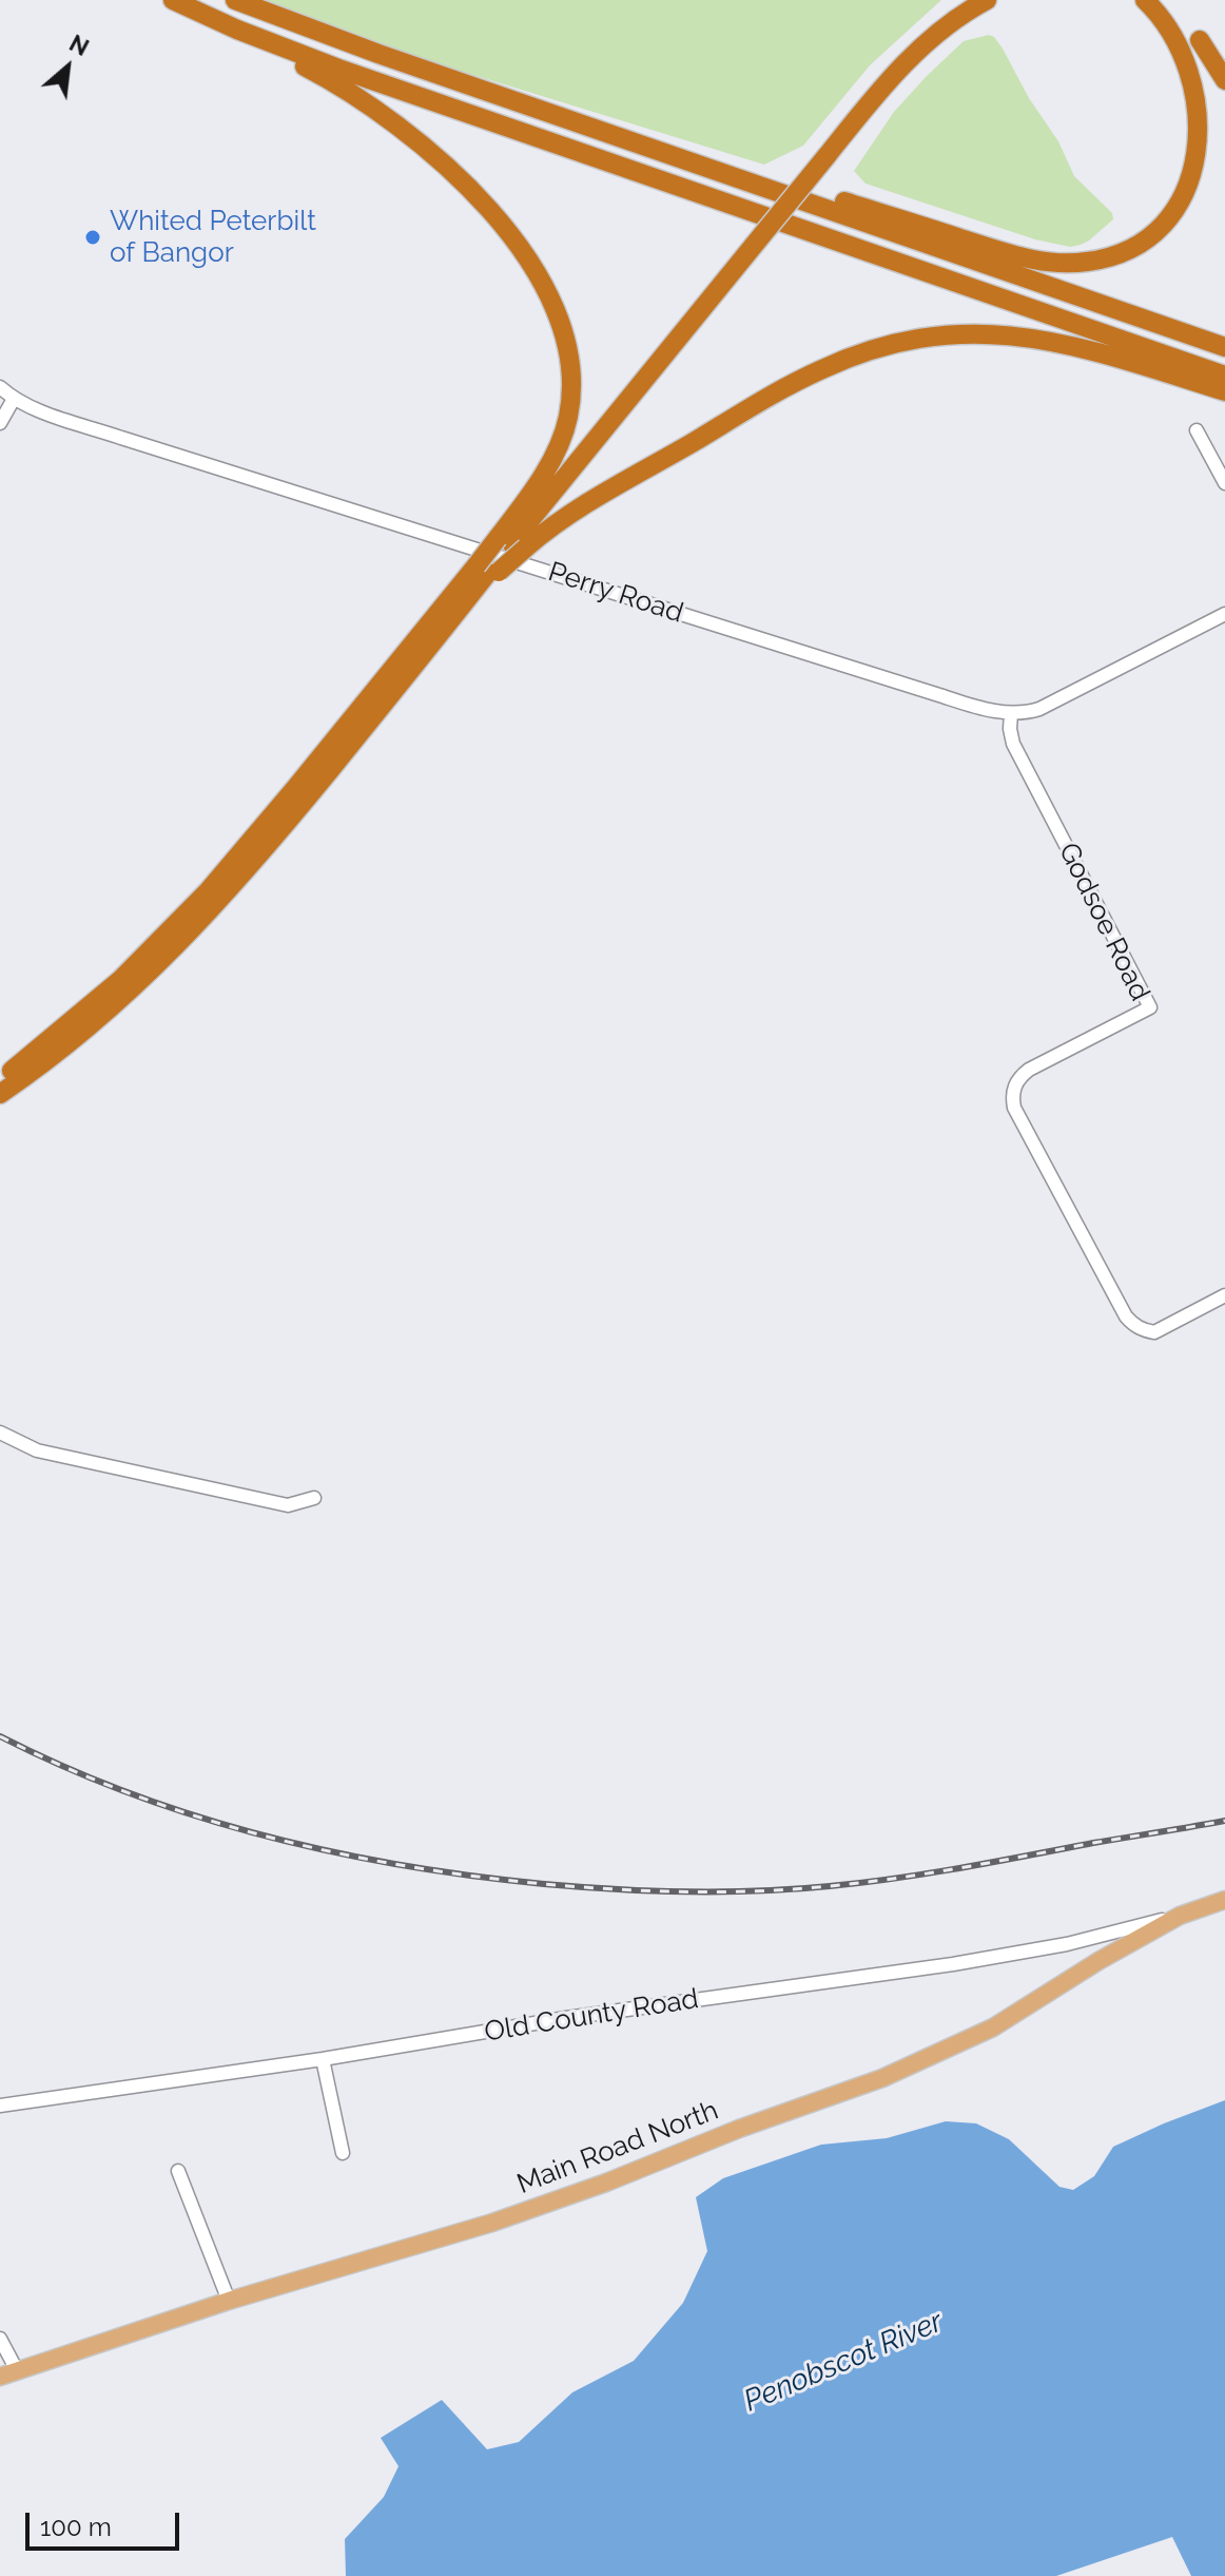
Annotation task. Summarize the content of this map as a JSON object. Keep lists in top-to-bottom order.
{
  "streets": {
    "main road": ["Main Road North"],
    "street": ["Perry Road", "Godsoe Road", "Old County Road"]
  },
  "crossings": [
    ["Perry Road", "Godsoe Road"],
    ["Old County Road", "Main Road North"]
  ],
  "water": ["Penobscot River"],
  "places": ["Whited Peterbilt of Bangor"],
  "scale_bar": "100 m",
  "north": "top right"
}
